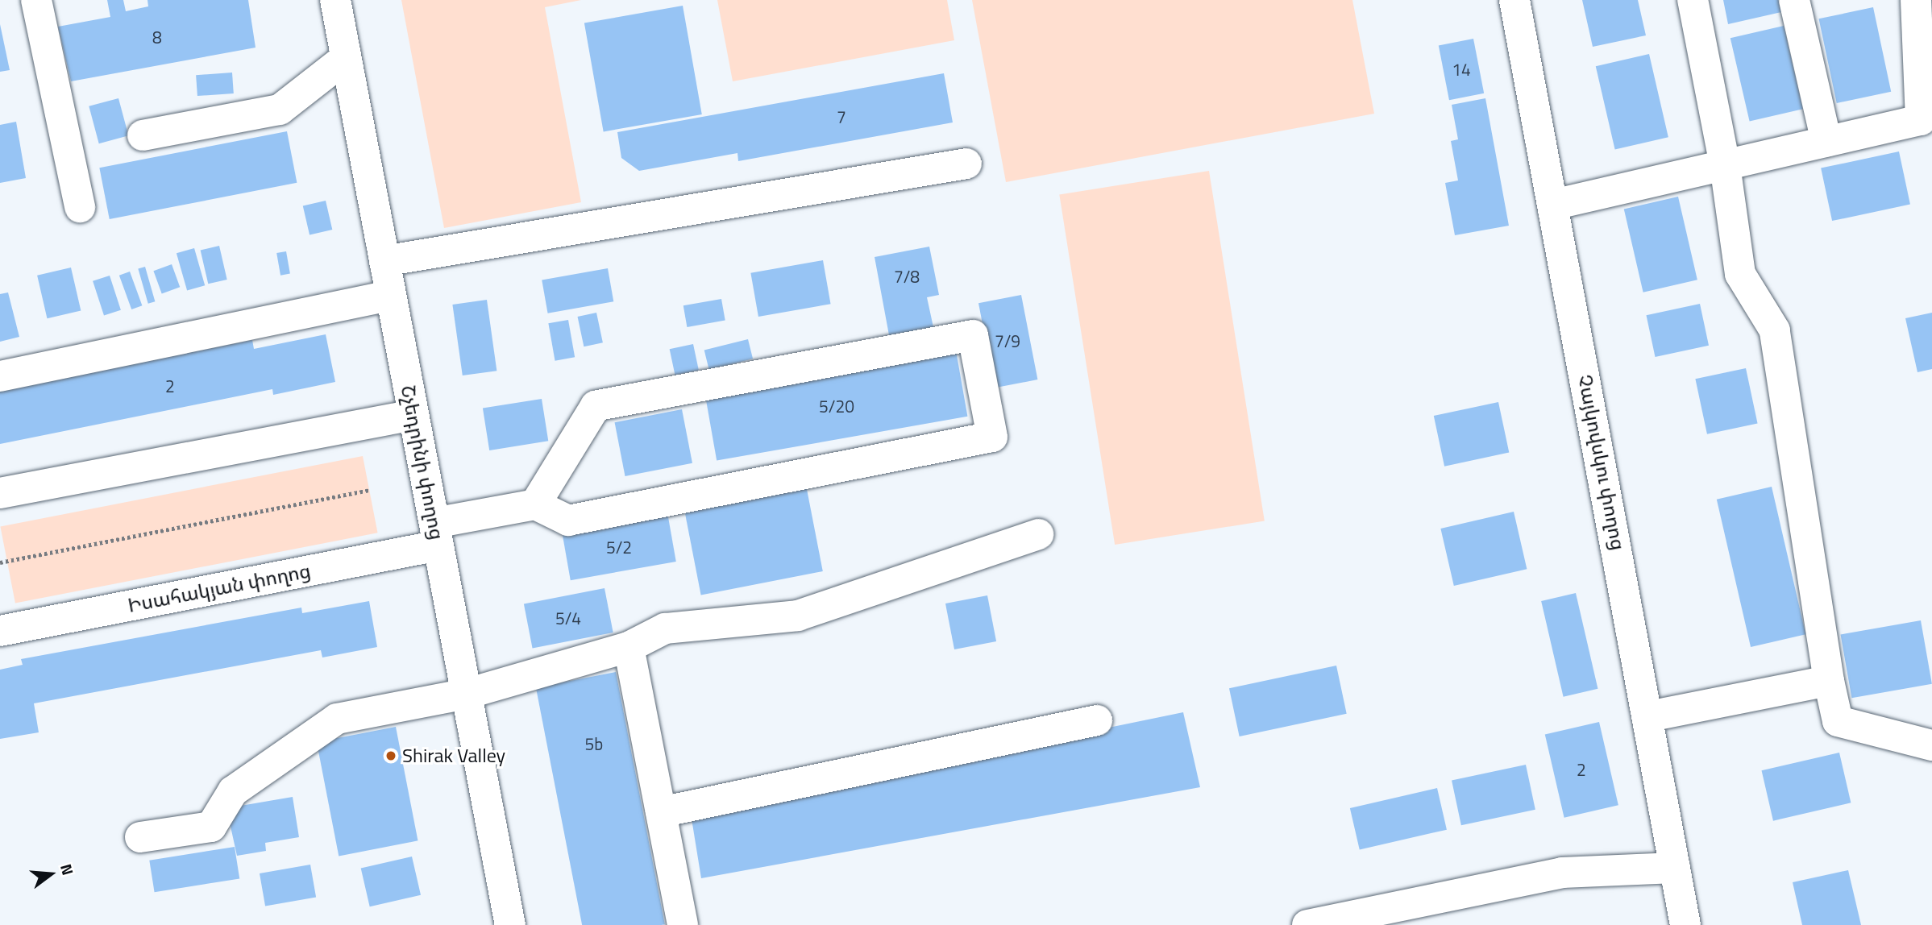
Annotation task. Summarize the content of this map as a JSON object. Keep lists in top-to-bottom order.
{
  "streets": {
    "street": ["Շչեդրինի փողոց", "Չայկովսկու փողոց", "Իսահակյան փողոց"]
  },
  "crossings": [
    ["Շչեդրինի փողոց", "Իսահակյան փողոց"]
  ],
  "places": ["Shirak Valley"],
  "house_numbers": [
    "8",
    "14",
    "7",
    "7/8",
    "7/9",
    "2",
    "5/20",
    "5/2",
    "5/4",
    "5b",
    "2"
  ],
  "north": "right"
}
